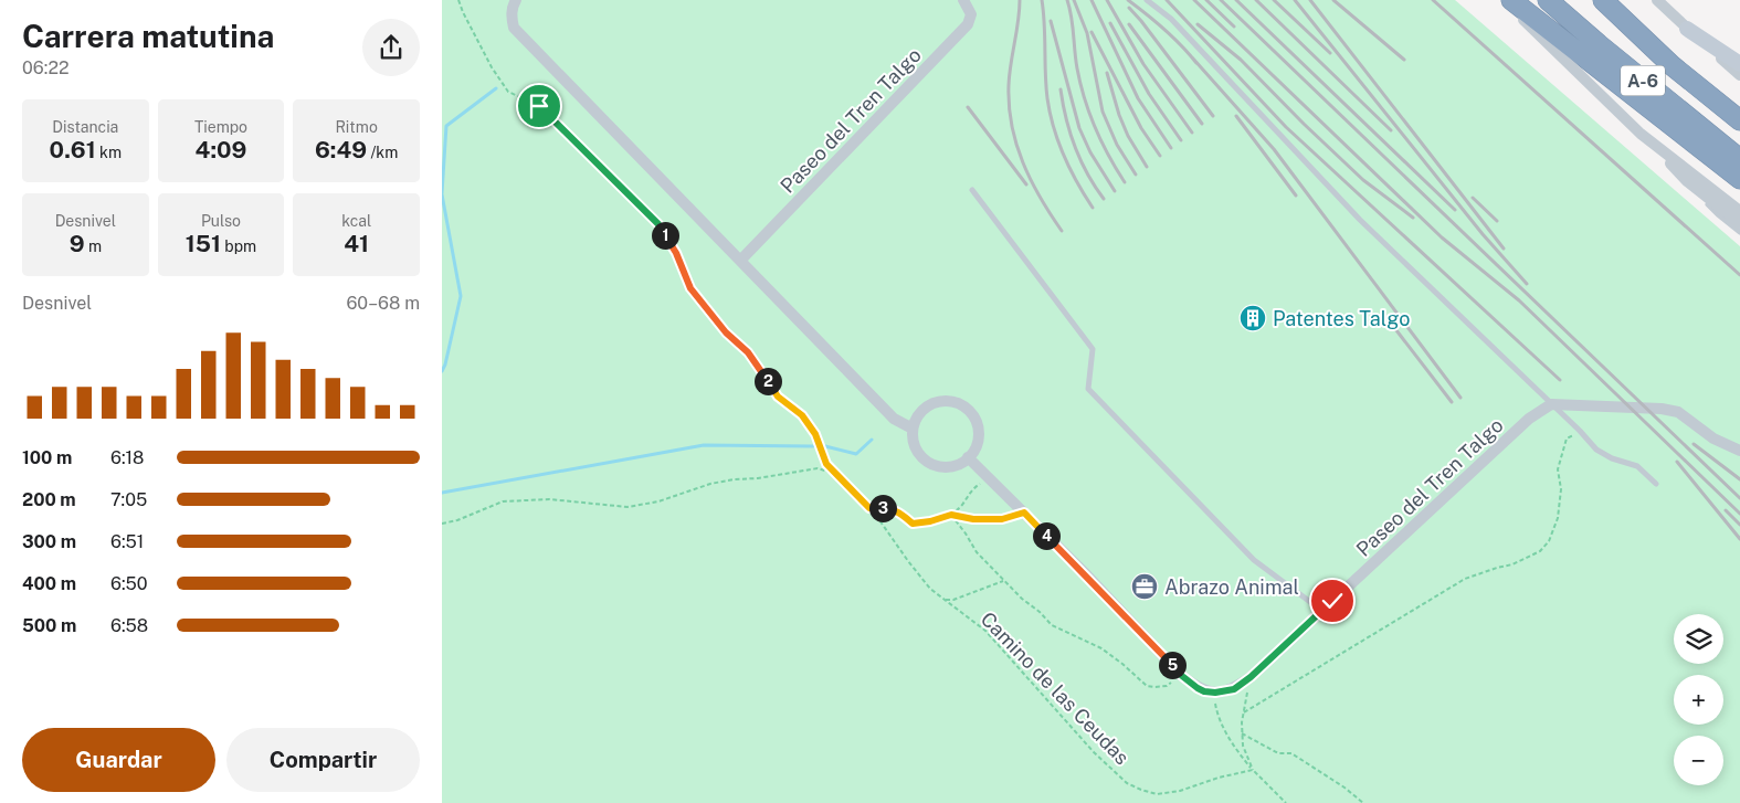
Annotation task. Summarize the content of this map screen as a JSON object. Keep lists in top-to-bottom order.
{
  "streets": {
    "highway": ["A-6"],
    "street": ["Paseo del Tren Talgo"],
    "path": ["Camino de las Ceudas"]
  },
  "places": {
    "building": ["Patentes Talgo"],
    "office": ["Abrazo Animal"]
  },
  "page": {
    "heading": ["Carrera matutina", "06:22"],
    "stats": [
      ["Distancia", "0.61 km"],
      ["Tiempo", "4:09"],
      ["Ritmo", "6:49 /km"],
      ["Desnivel", "9 m"],
      ["Pulso", "151 bpm"],
      ["kcal", "41"]
    ],
    "pins": [
      "1",
      "2",
      "3",
      "4",
      "5"
    ],
    "chart": ["Desnivel", "60–68 m"],
    "list": [
      {
        "name": "100 m",
        "note": "6:18"
      },
      {
        "name": "200 m",
        "note": "7:05"
      },
      {
        "name": "300 m",
        "note": "6:51"
      },
      {
        "name": "400 m",
        "note": "6:50"
      },
      {
        "name": "500 m",
        "note": "6:58"
      }
    ],
    "map_buttons": ["+", "−"],
    "buttons": ["Guardar", "Compartir"]
  }
}
